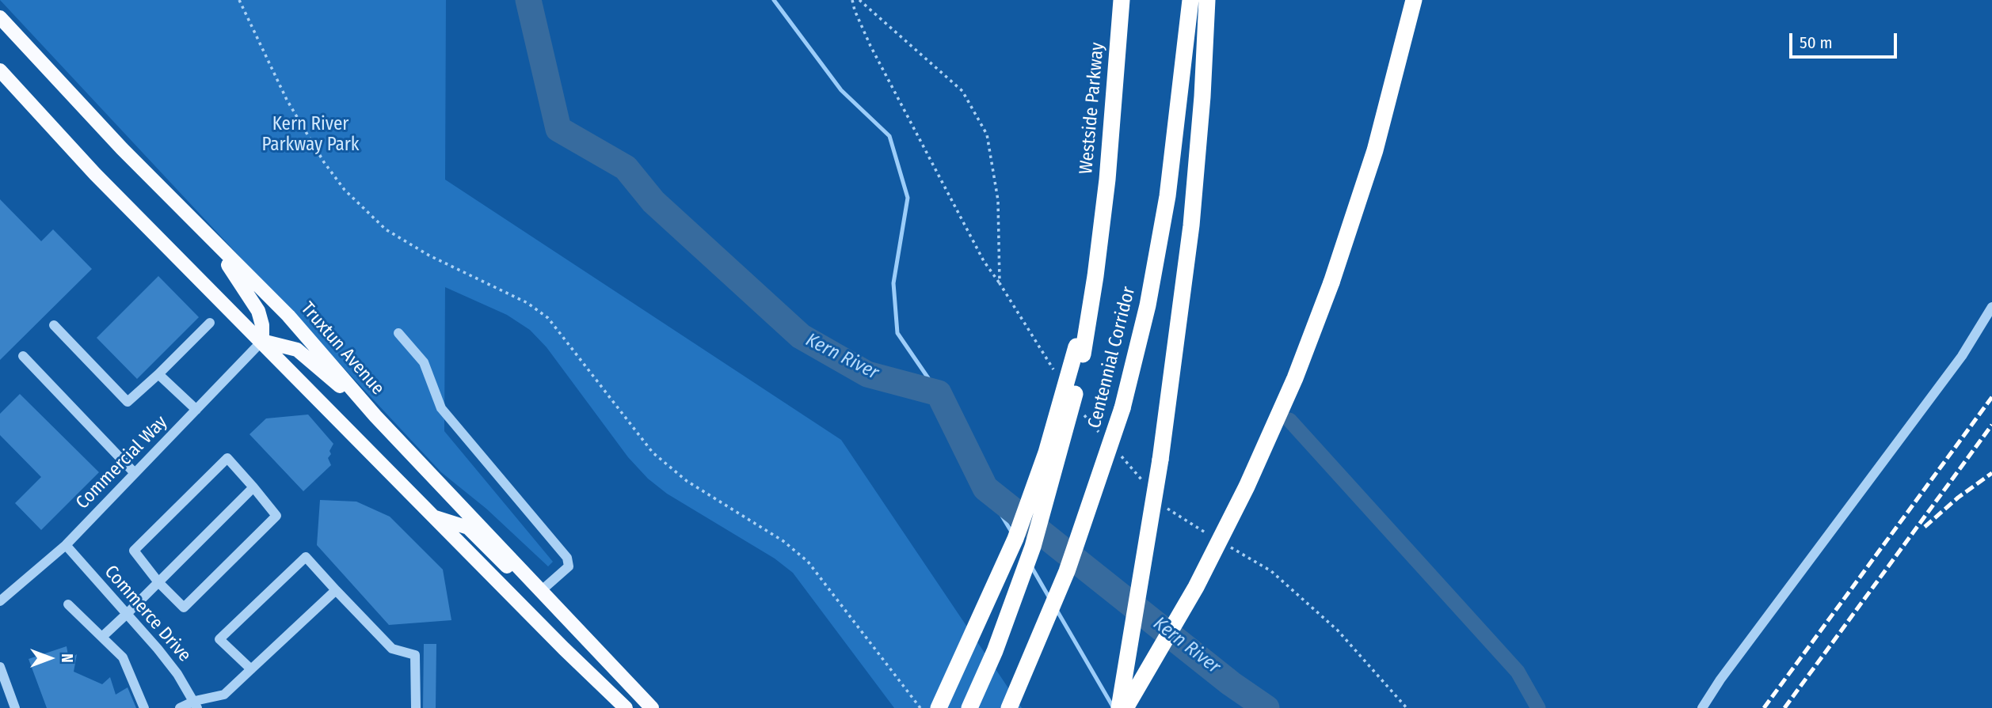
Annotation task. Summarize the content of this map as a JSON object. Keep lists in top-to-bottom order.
{
  "streets": {
    "highway": ["Westside Parkway", "Centennial Corridor"],
    "main road": ["Truxtun Avenue"],
    "street": ["Commercial Way", "Commerce Drive"]
  },
  "crossings": [
    ["Westside Parkway", "Centennial Corridor"],
    ["Commercial Way", "Commerce Drive"]
  ],
  "water": ["Kern River"],
  "parks": ["Kern River Parkway Park"],
  "scale_bar": "50 m",
  "north": "right"
}
